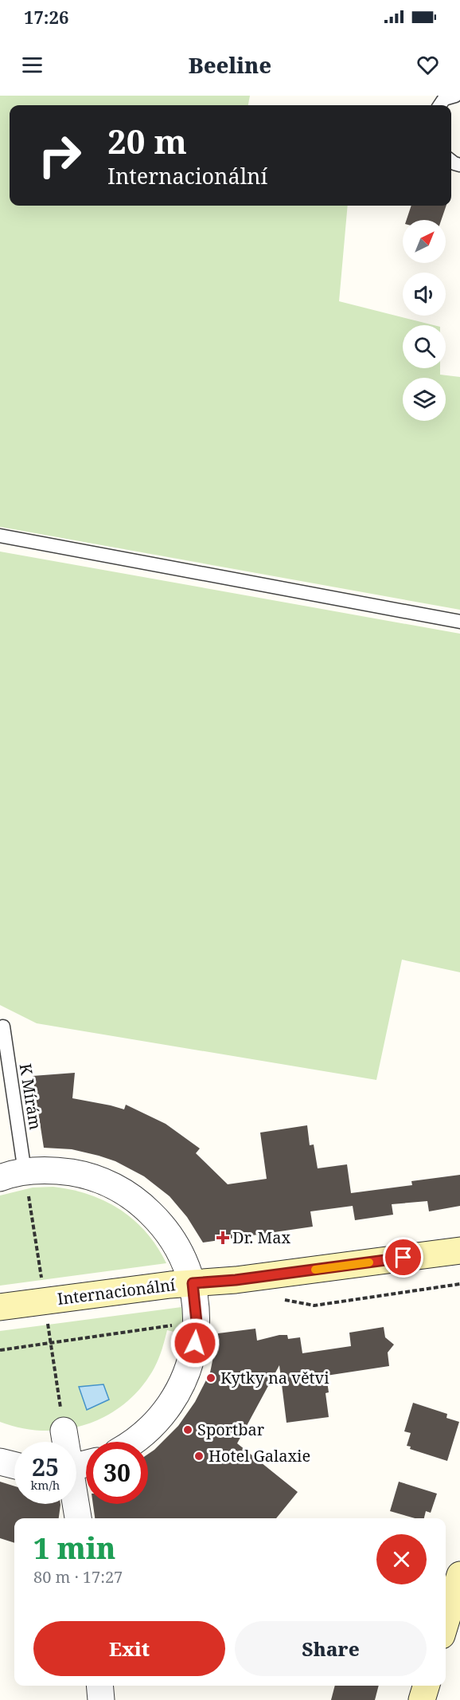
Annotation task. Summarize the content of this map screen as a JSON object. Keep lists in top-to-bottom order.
{
  "streets": {
    "street": ["Internacionální"],
    "lane": ["K Mírám"]
  },
  "places": {
    "health": ["Dr. Max"],
    "other": ["Kytky na větvi", "Sportbar", "Hotel Galaxie"]
  },
  "north": "top right",
  "page": {
    "status": "17:26",
    "header": "Beeline",
    "turn": ["20 m", "Internacionální"],
    "speed": "25 km/h",
    "limit": "30",
    "heading": ["1 min", "80 m · 17:27"],
    "buttons": ["Exit", "Share"]
  }
}
